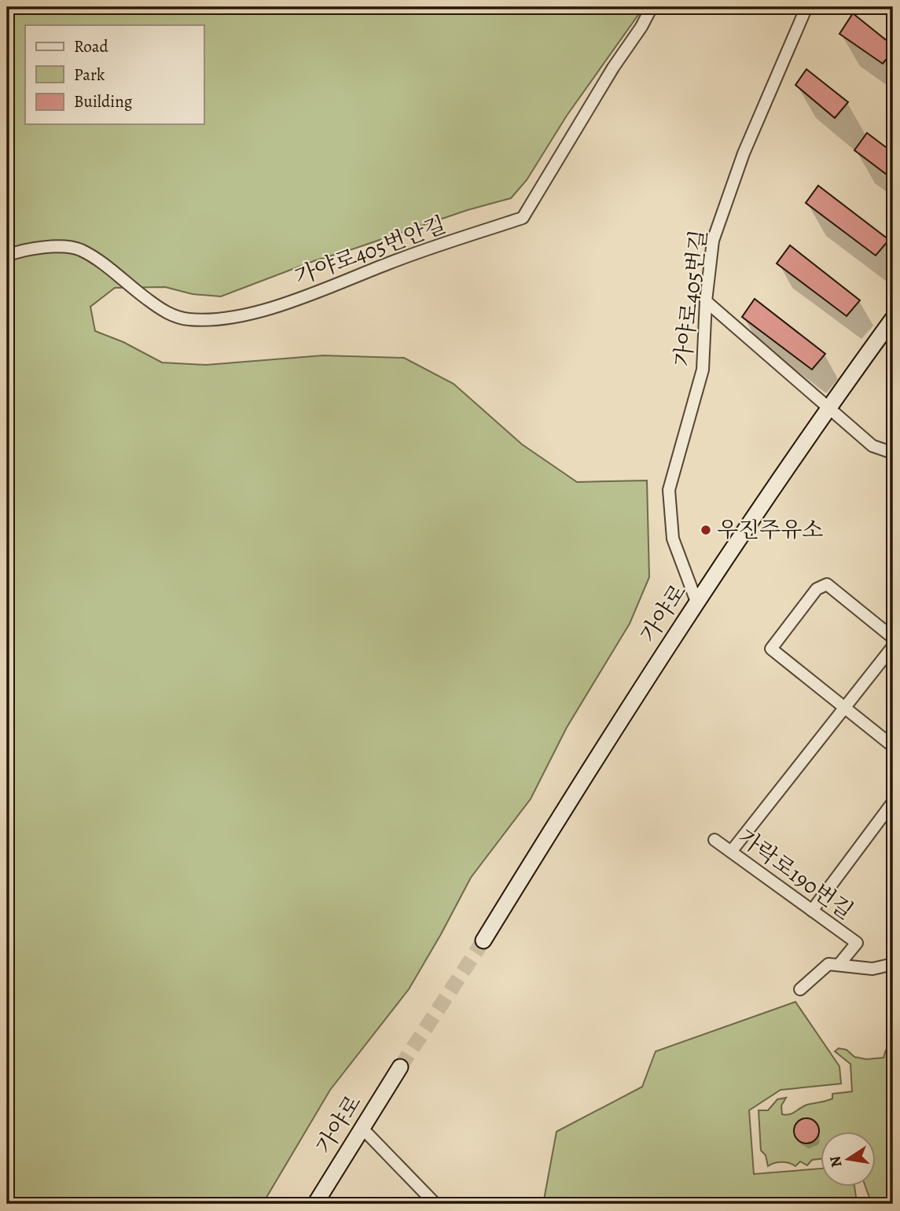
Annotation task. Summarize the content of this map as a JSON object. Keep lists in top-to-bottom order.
{
  "streets": {
    "main road": ["가야로"],
    "street": ["가야로405번안길", "가야로405번길", "가락로190번길"]
  },
  "crossings": [
    ["가야로405번길", "가야로"]
  ],
  "places": ["우진주유소"],
  "legend": ["Road", "Park", "Building"],
  "north": "left"
}
